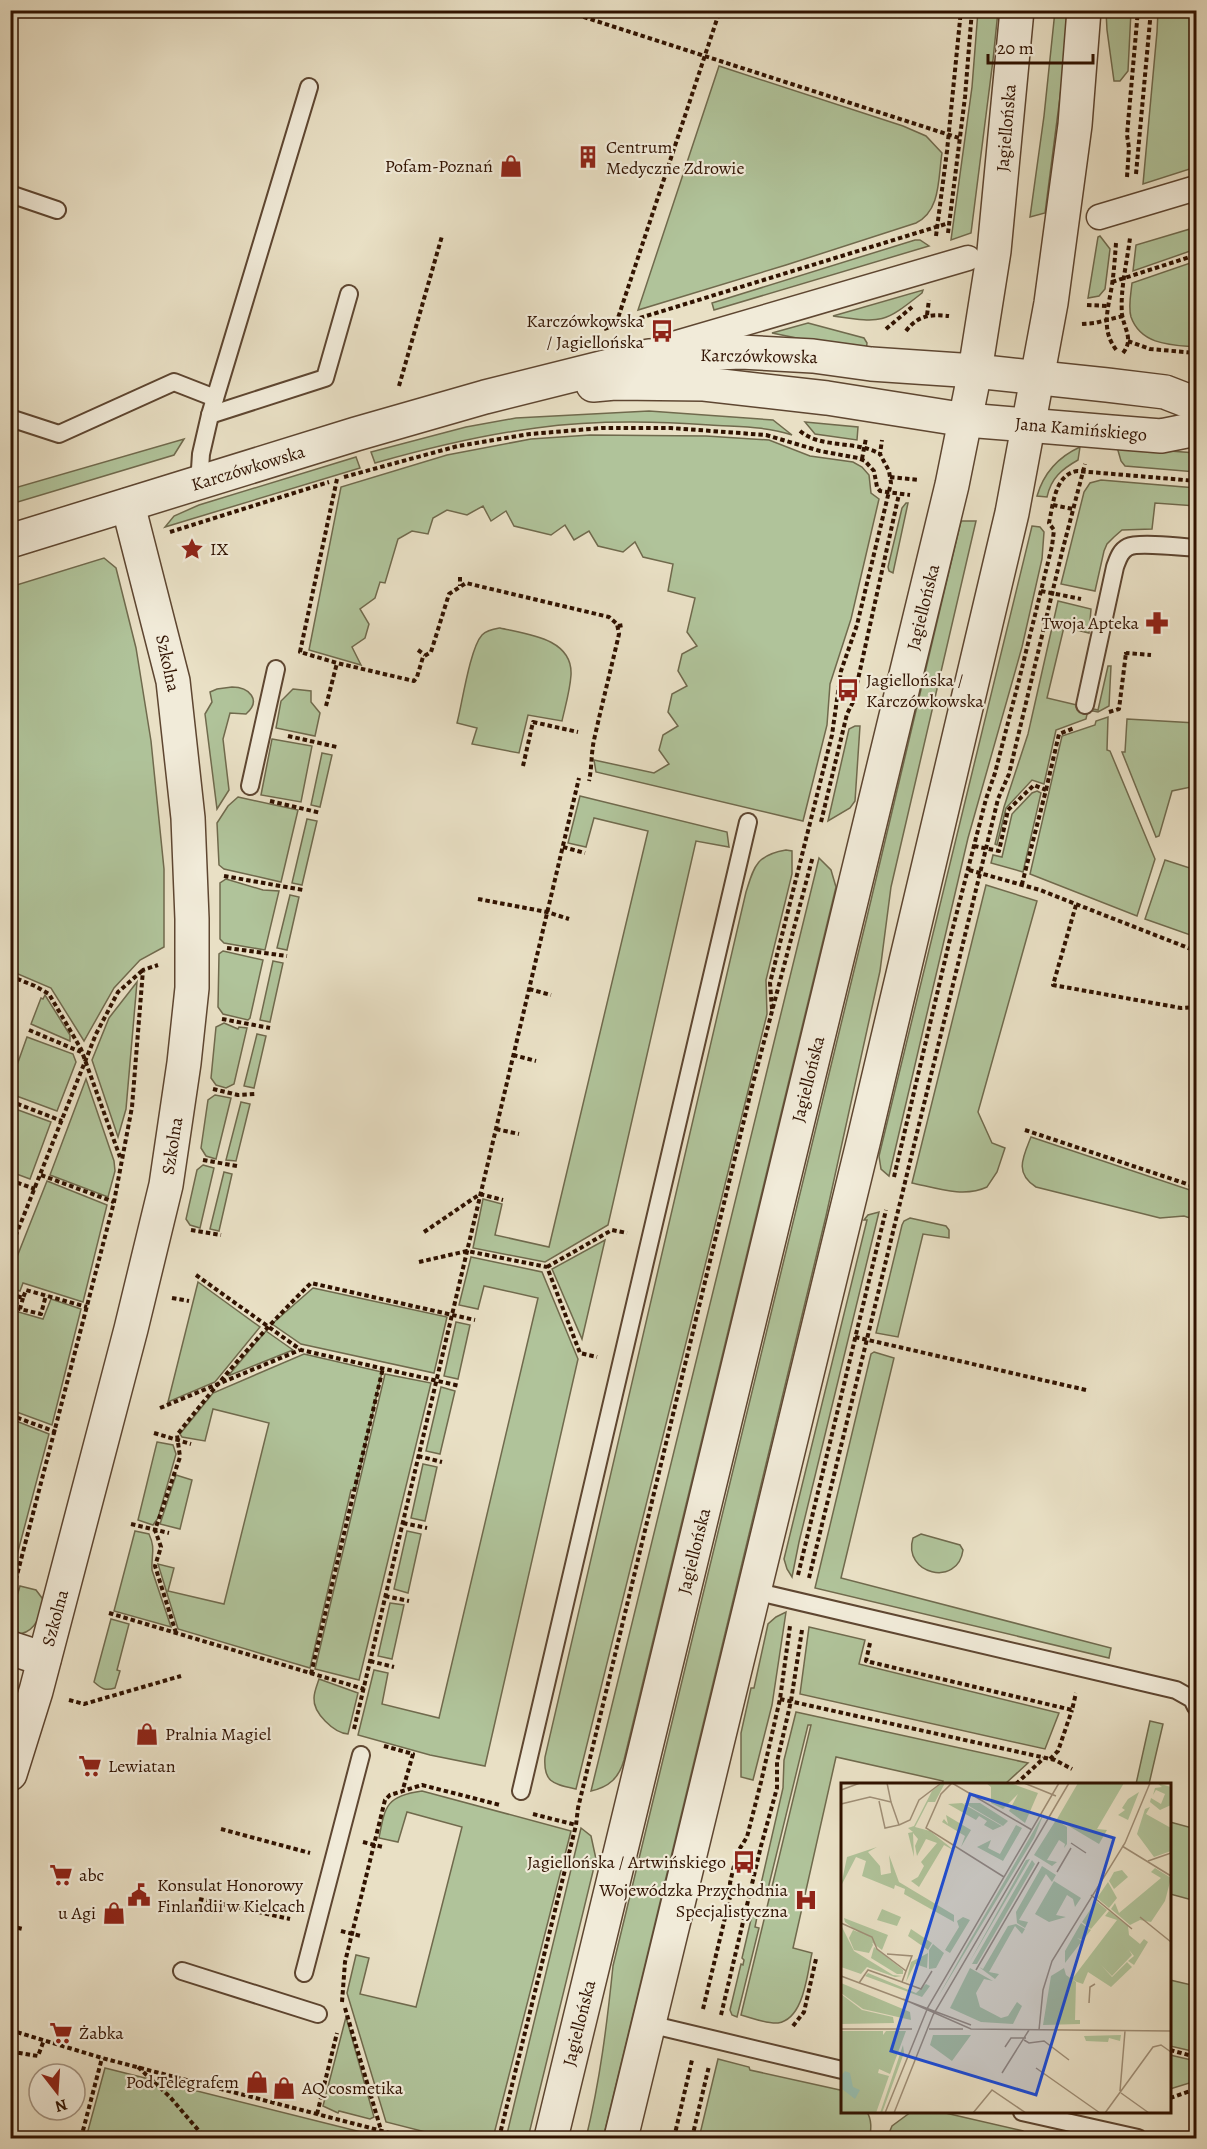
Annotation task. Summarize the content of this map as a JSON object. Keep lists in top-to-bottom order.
{
  "streets": {
    "street": [
      "Jagiellońska",
      "Karczówkowska",
      "Jana Kamińskiego",
      "Szkolna"
    ]
  },
  "crossings": [
    ["Jagiellońska", "Karczówkowska"],
    ["Jagiellońska", "Jana Kamińskiego"],
    ["Karczówkowska", "Jana Kamińskiego"],
    ["Karczówkowska", "Szkolna"]
  ],
  "places": {
    "building": ["Centrum Medyczne Zdrowie"],
    "shop": [
      "Pofam-Poznań",
      "Pralnia Magiel",
      "u Agi",
      "Pod Telegrafem",
      "AQ cosmetika"
    ],
    "bus stop": ["Karczówkowska / Jagiellońska", "Jagiellońska / Karczówkowska", "Jagiellońska / Artwińskiego"],
    "place": ["IX"],
    "pharmacy": ["Twoja Apteka"],
    "supermarket": ["Lewiatan", "abc", "Żabka"],
    "public building": ["Konsulat Honorowy Finlandii w Kielcach"],
    "hospital": ["Wojewódzka Przychodnia Specjalistyczna"]
  },
  "scale_bar": "20 m",
  "north": "bottom"
}
